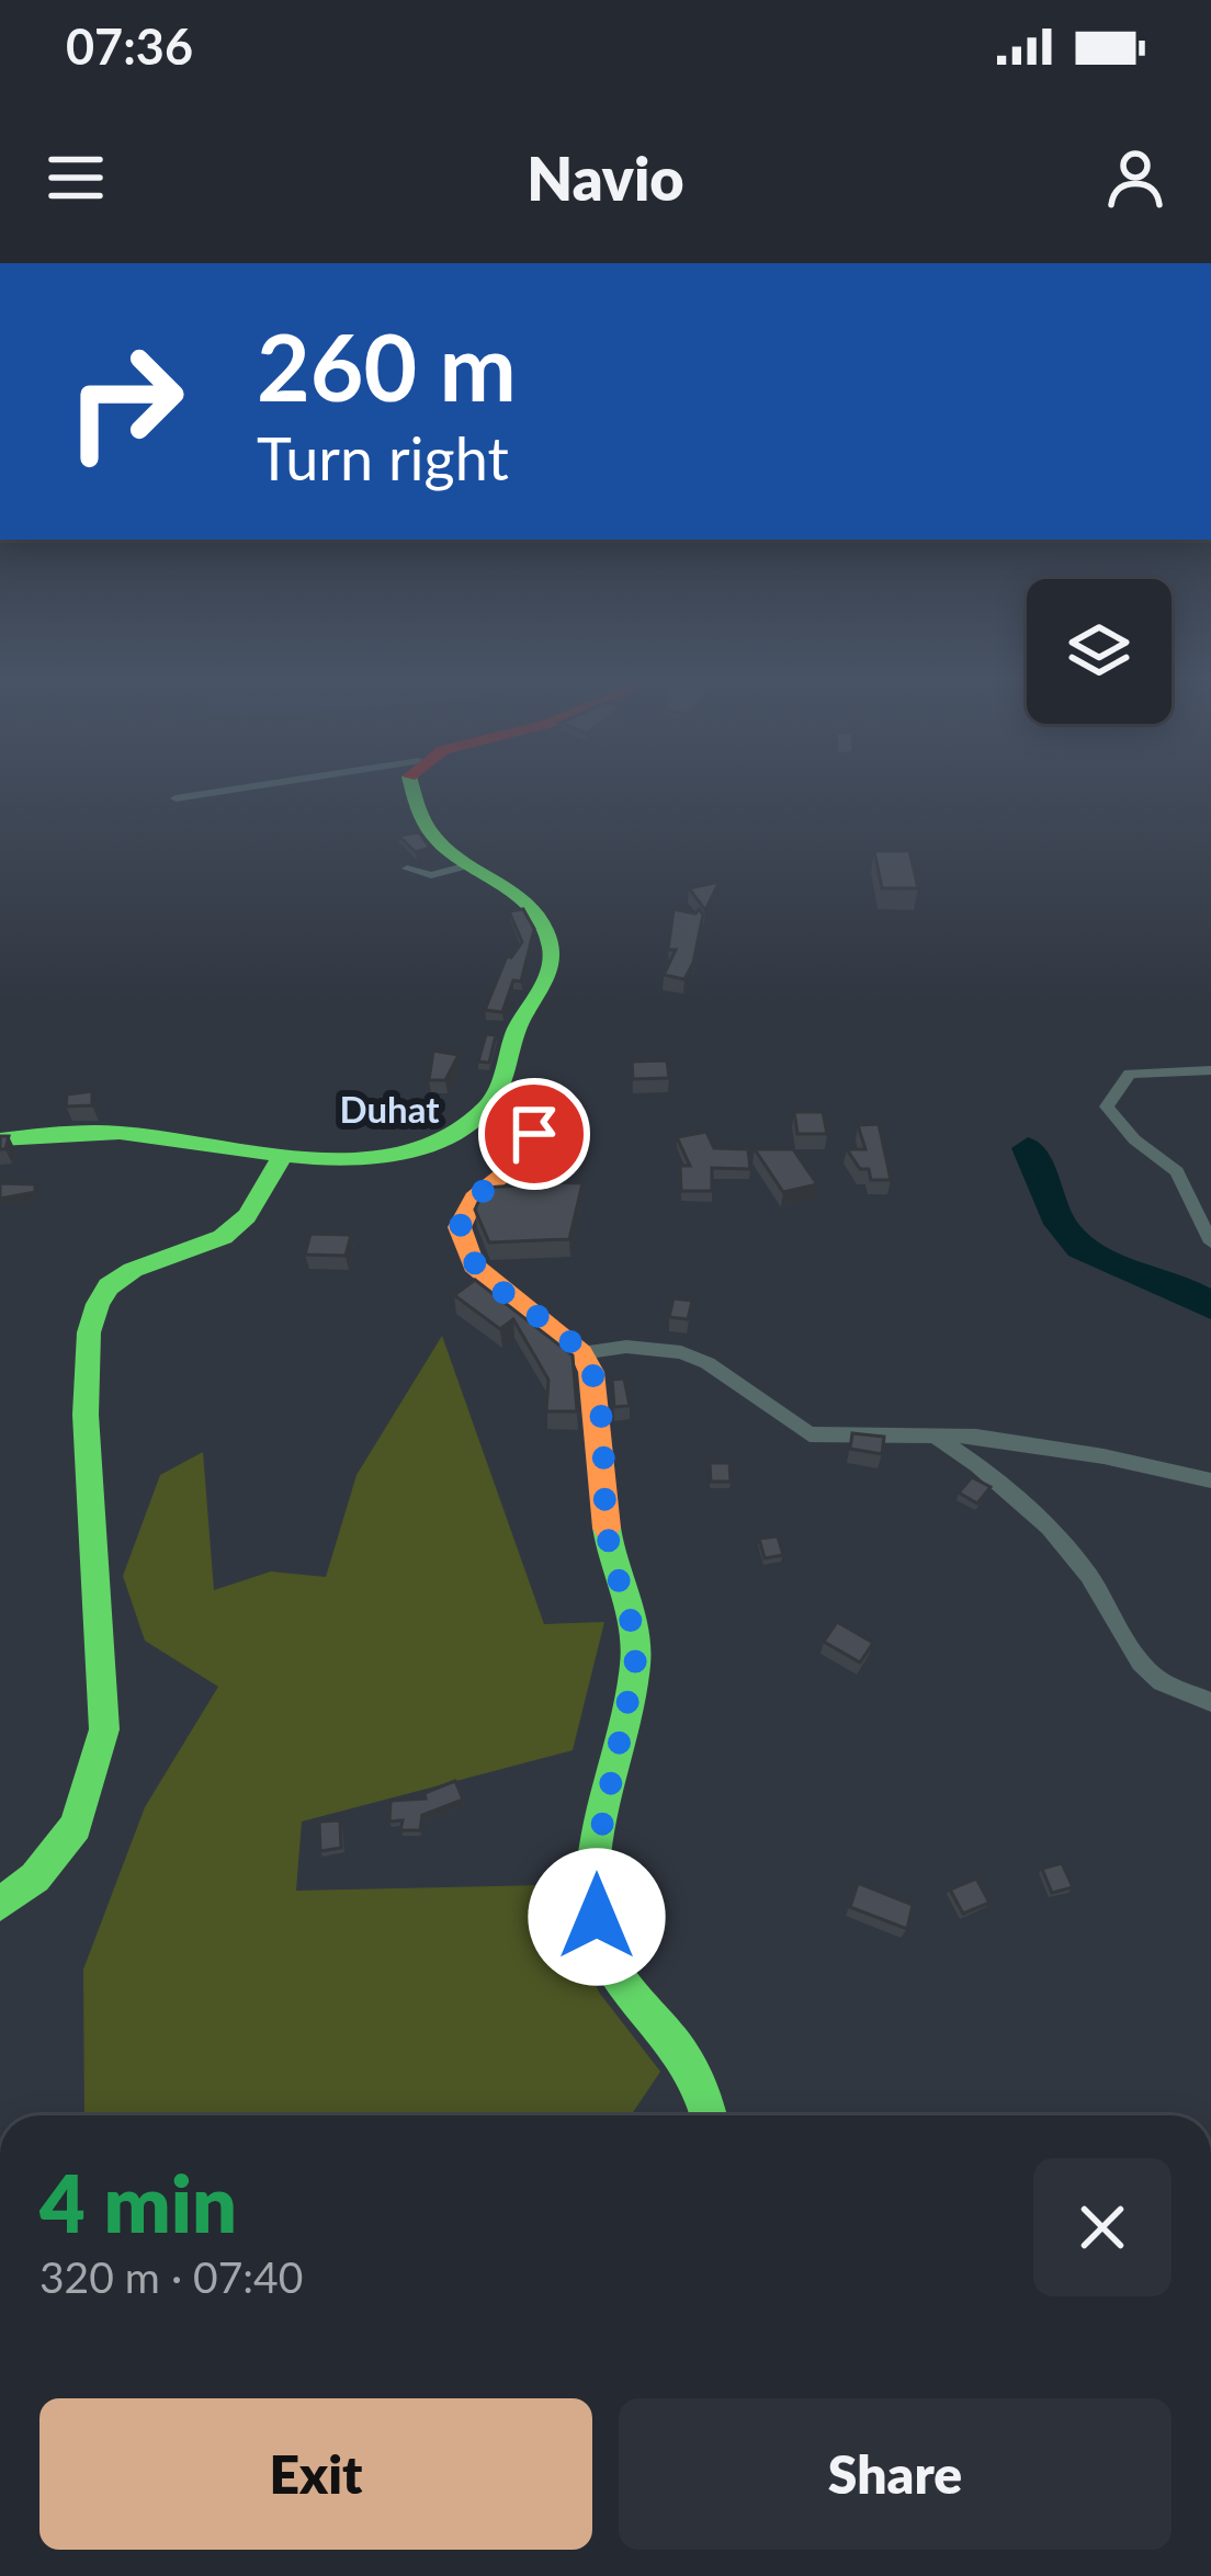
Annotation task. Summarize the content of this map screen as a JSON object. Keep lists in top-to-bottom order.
{
  "districts": ["Duhat"],
  "page": {
    "status": "07:36",
    "header": "Navio",
    "turn": ["260 m", "Turn right"],
    "heading": ["4 min", "320 m · 07:40"],
    "buttons": ["Exit", "Share"]
  }
}
